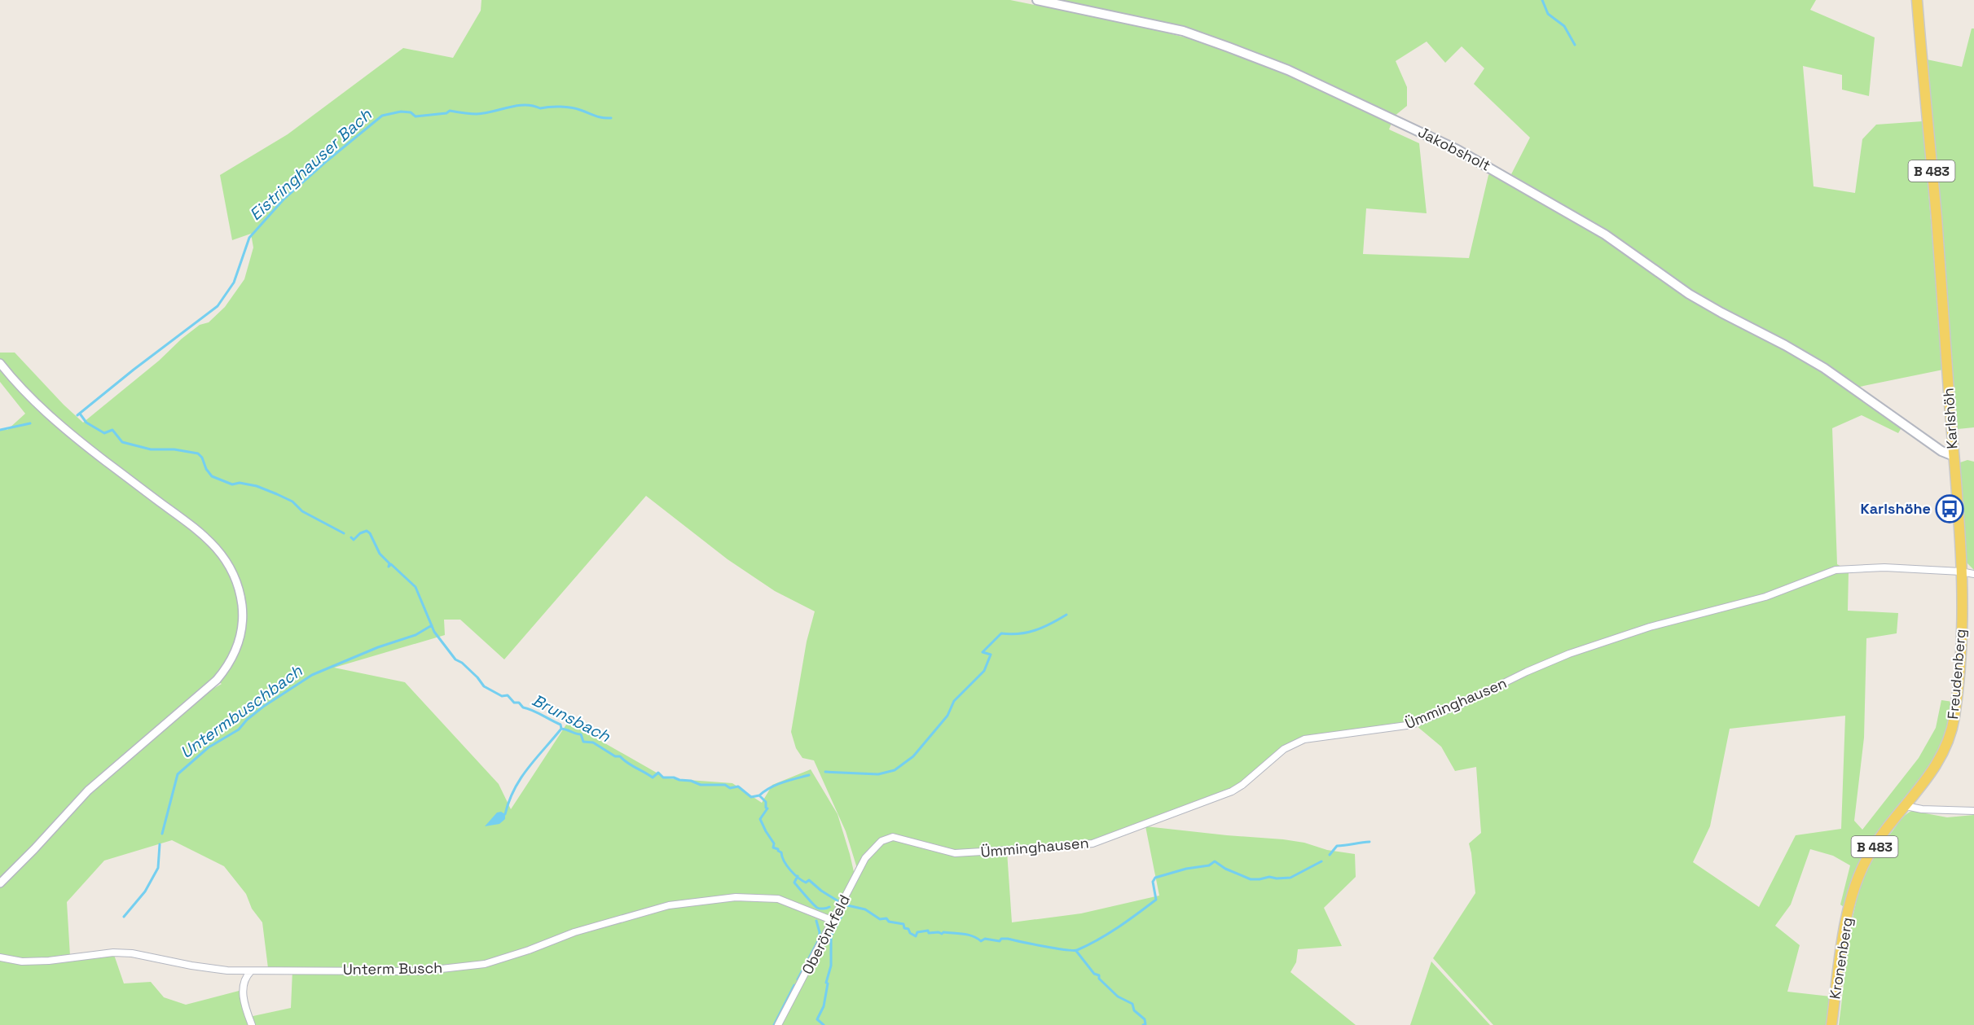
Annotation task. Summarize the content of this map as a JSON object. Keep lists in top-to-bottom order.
{
  "streets": {
    "main road": [
      "Jakobsholt",
      "B 483",
      "Karlshöh",
      "Freudenberg",
      "Kronenberg"
    ],
    "street": ["Ümminghausen", "Oberönkfeld", "Unterm Busch"]
  },
  "crossings": [
    ["Jakobsholt", "Karlshöh"],
    ["Karlshöh", "Freudenberg"],
    ["Freudenberg", "Ümminghausen"],
    ["Freudenberg", "Kronenberg"],
    ["Ümminghausen", "Oberönkfeld"],
    ["Oberönkfeld", "Unterm Busch"]
  ],
  "water": ["Eistringhauser Bach", "Untermbuschbach", "Brunsbach"],
  "places": {
    "bus stop": ["Karlshöhe"]
  }
}
